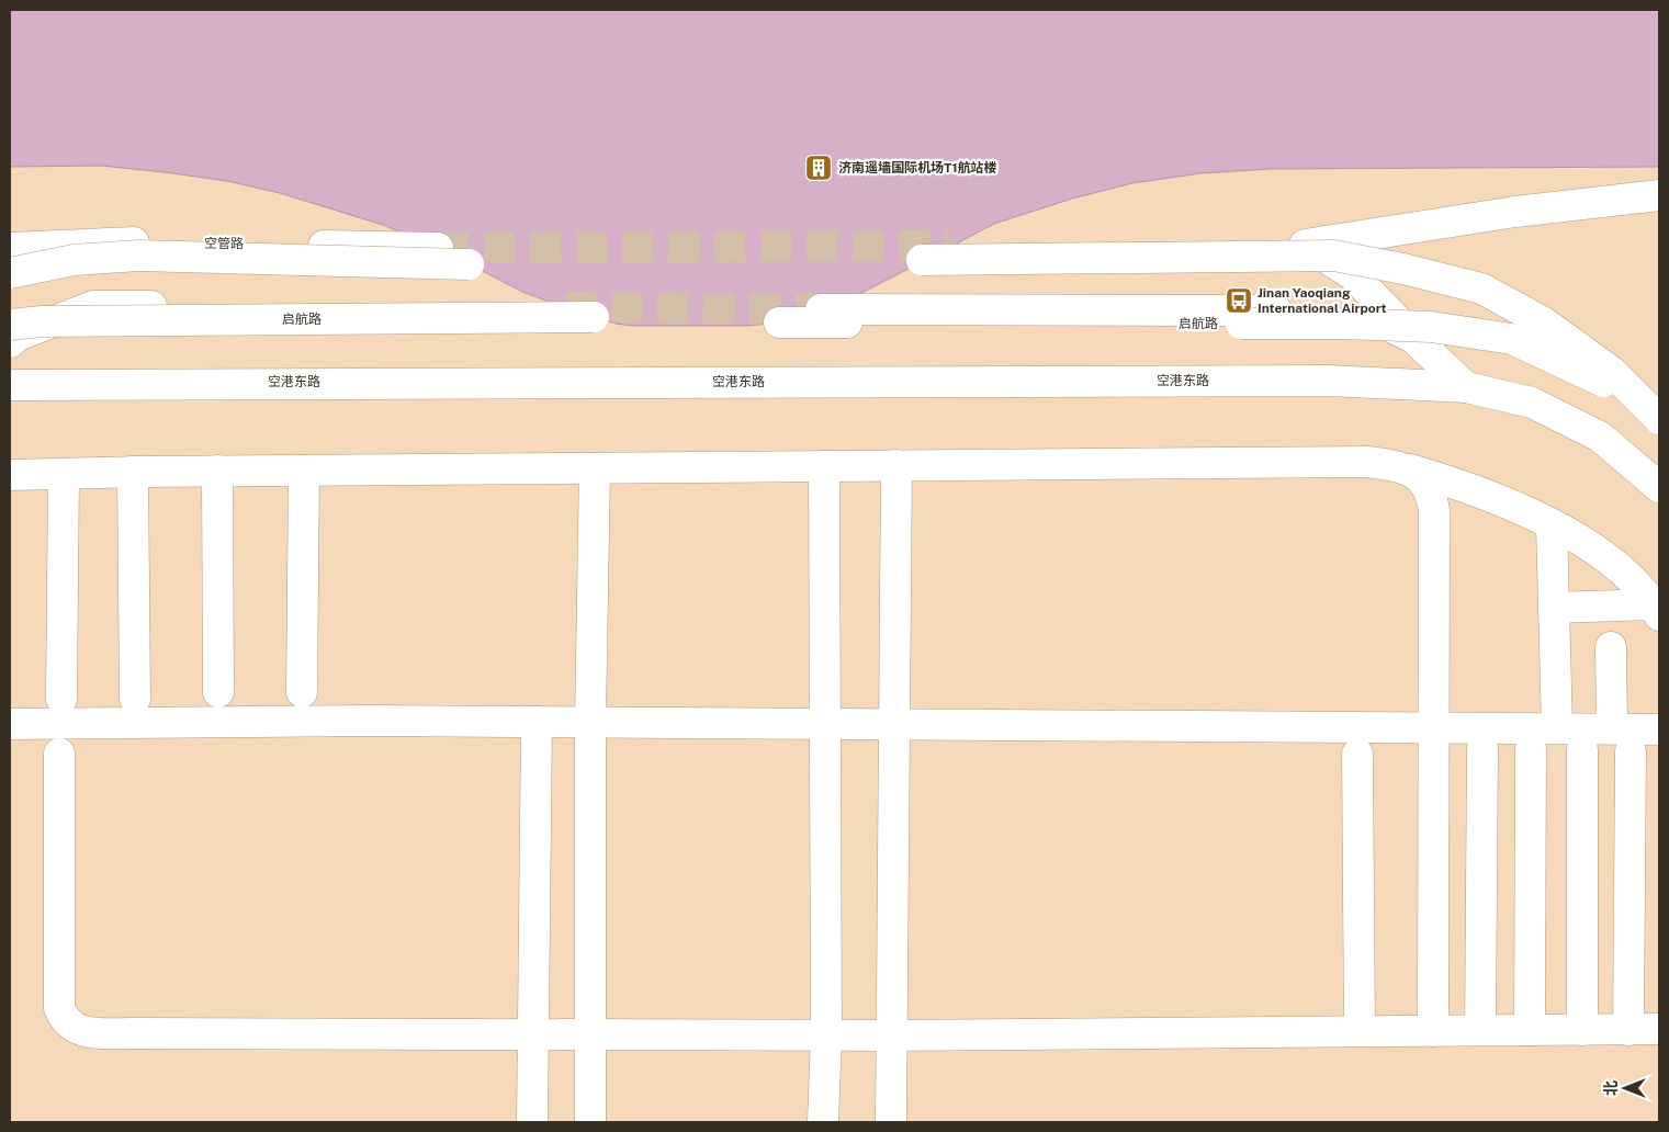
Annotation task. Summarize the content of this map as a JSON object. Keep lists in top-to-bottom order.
{
  "streets": {
    "main road": ["空管路", "启航路", "空港东路"]
  },
  "places": {
    "building": ["济南遥墙国际机场T1航站楼"],
    "bus stop": ["Jinan Yaoqiang International Airport"]
  },
  "north": "left"
}
